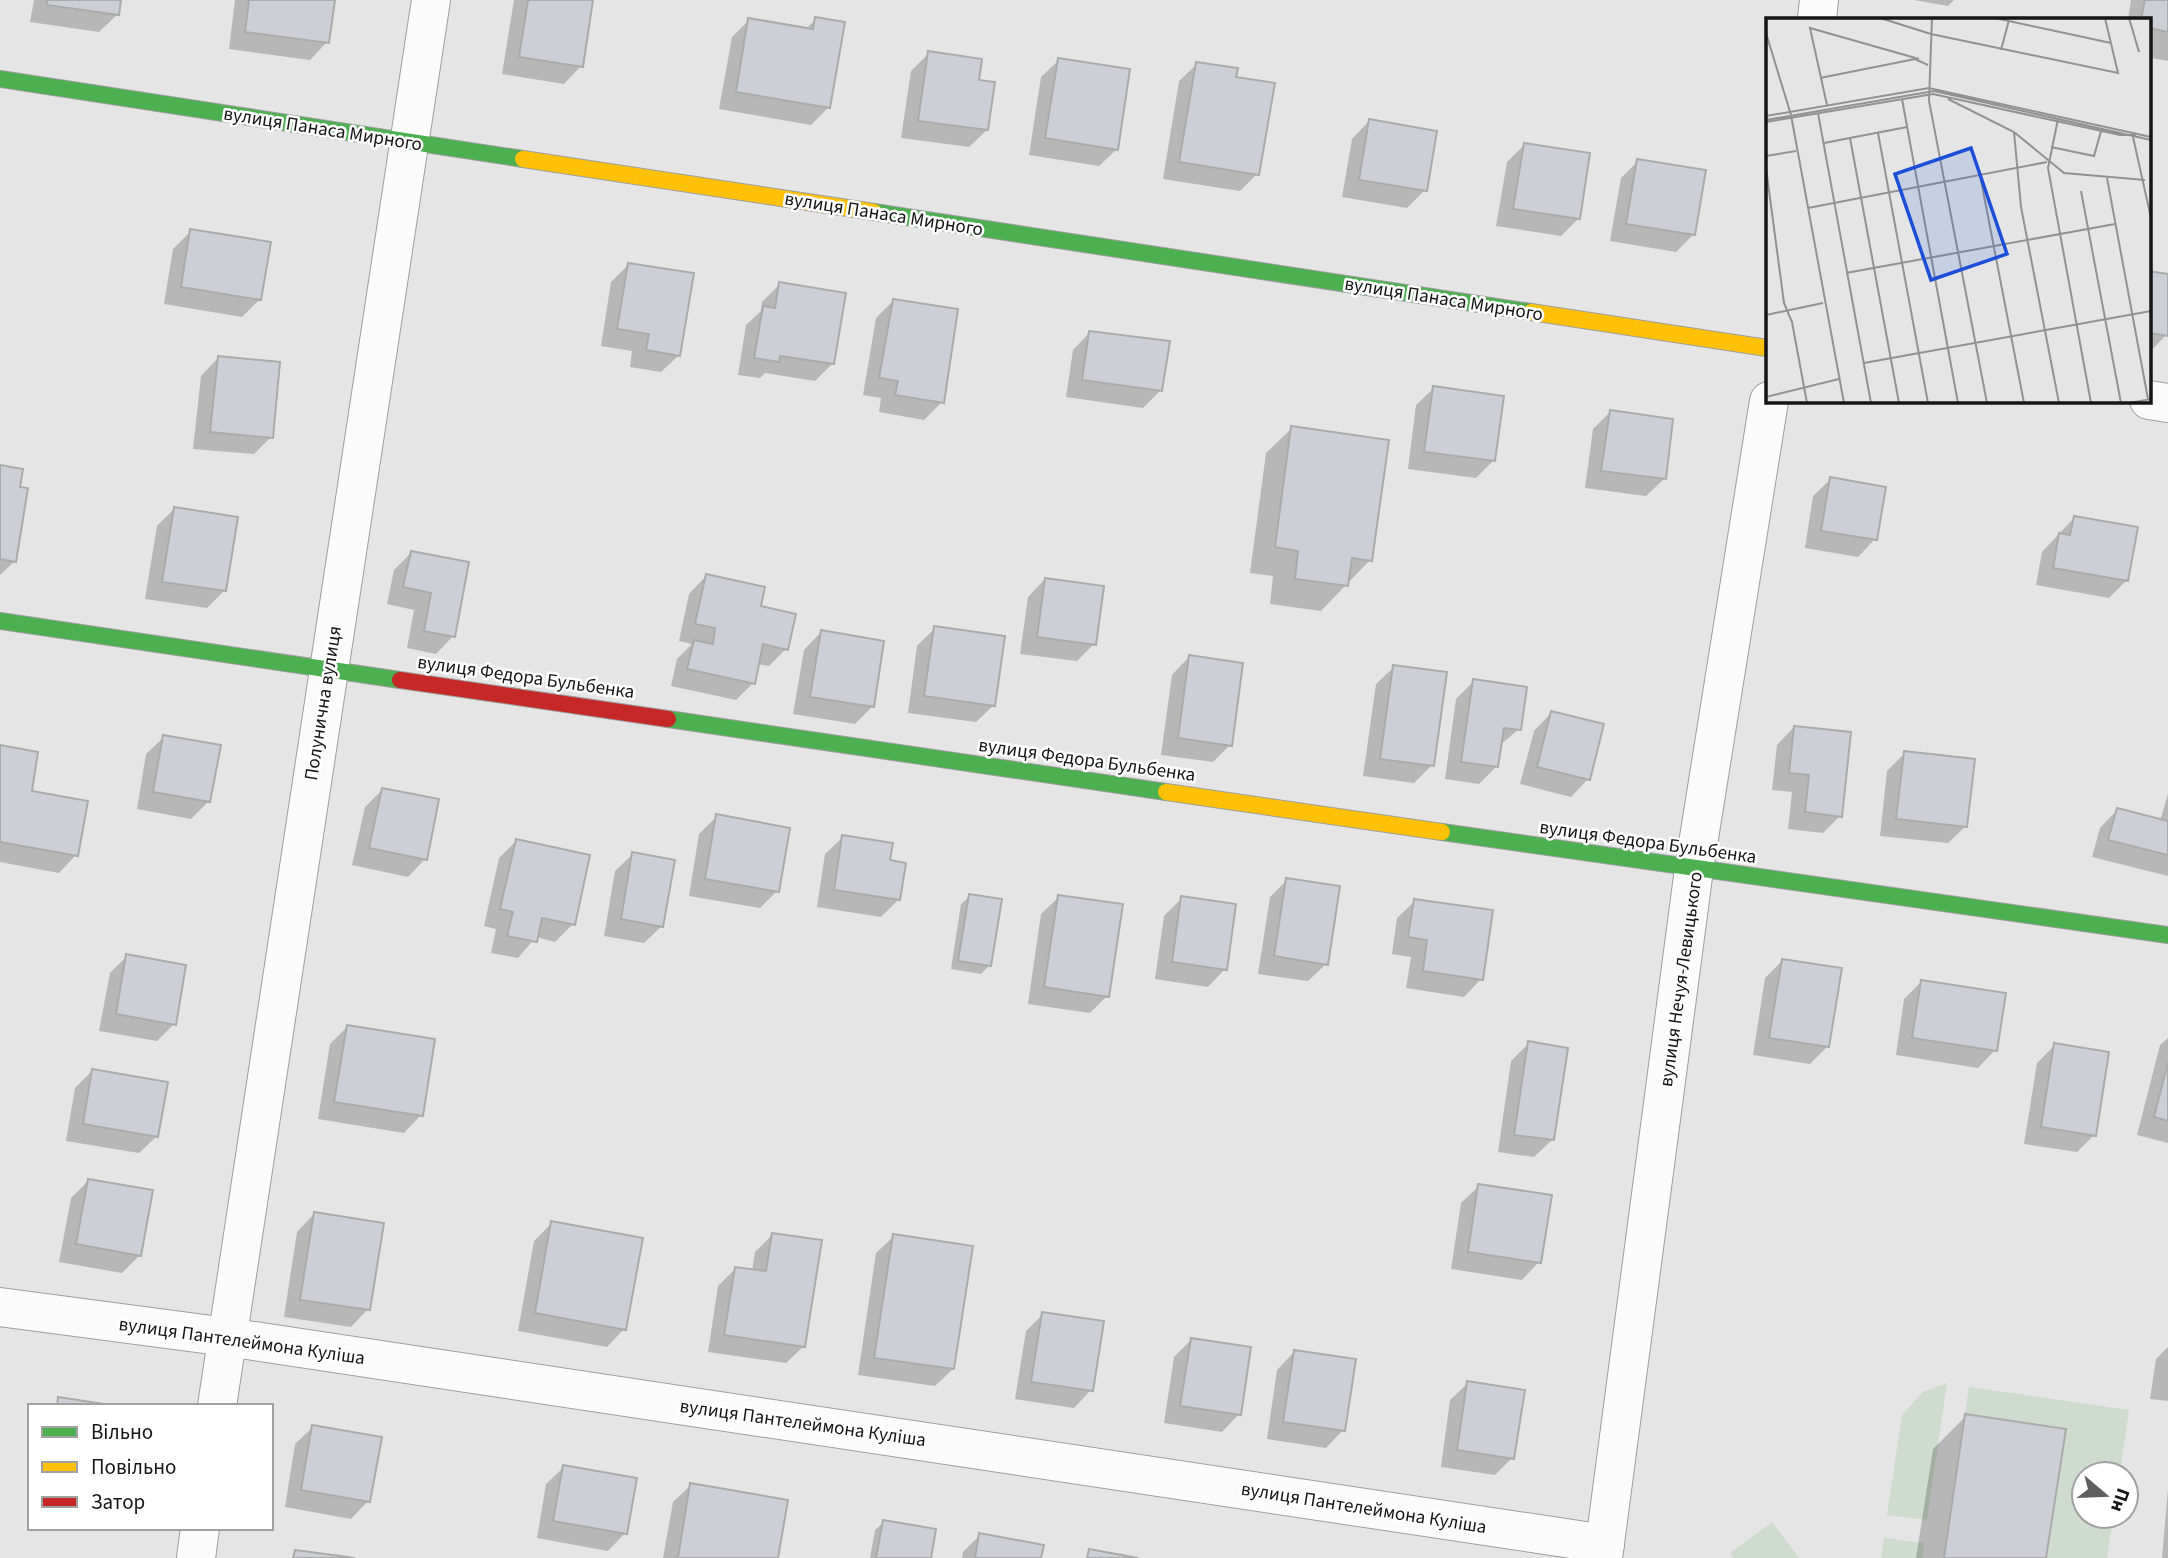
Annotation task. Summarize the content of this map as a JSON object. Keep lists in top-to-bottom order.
{
  "streets": {
    "street": [
      "вулиця Панаса Мирного",
      "вулиця Федора Бульбенка",
      "Полунична вулиця",
      "вулиця Нечуя-Левицького",
      "вулиця Пантелеймона Куліша"
    ]
  },
  "crossings": [
    ["вулиця Панаса Мирного", "Полунична вулиця"],
    ["вулиця Федора Бульбенка", "Полунична вулиця"],
    ["вулиця Федора Бульбенка", "вулиця Нечуя-Левицького"],
    ["Полунична вулиця", "вулиця Пантелеймона Куліша"],
    ["вулиця Нечуя-Левицького", "вулиця Пантелеймона Куліша"]
  ],
  "legend": ["Вільно", "Повільно", "Затор"],
  "north": "right"
}
